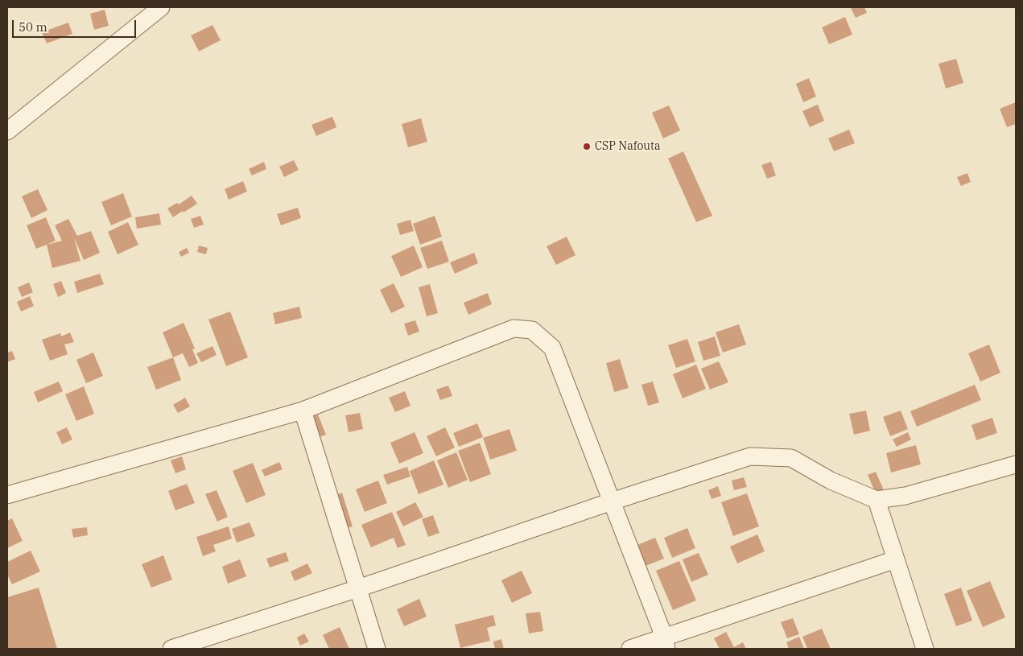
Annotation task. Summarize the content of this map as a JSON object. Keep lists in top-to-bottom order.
{
  "places": ["CSP Nafouta"],
  "scale_bar": "50 m"
}
